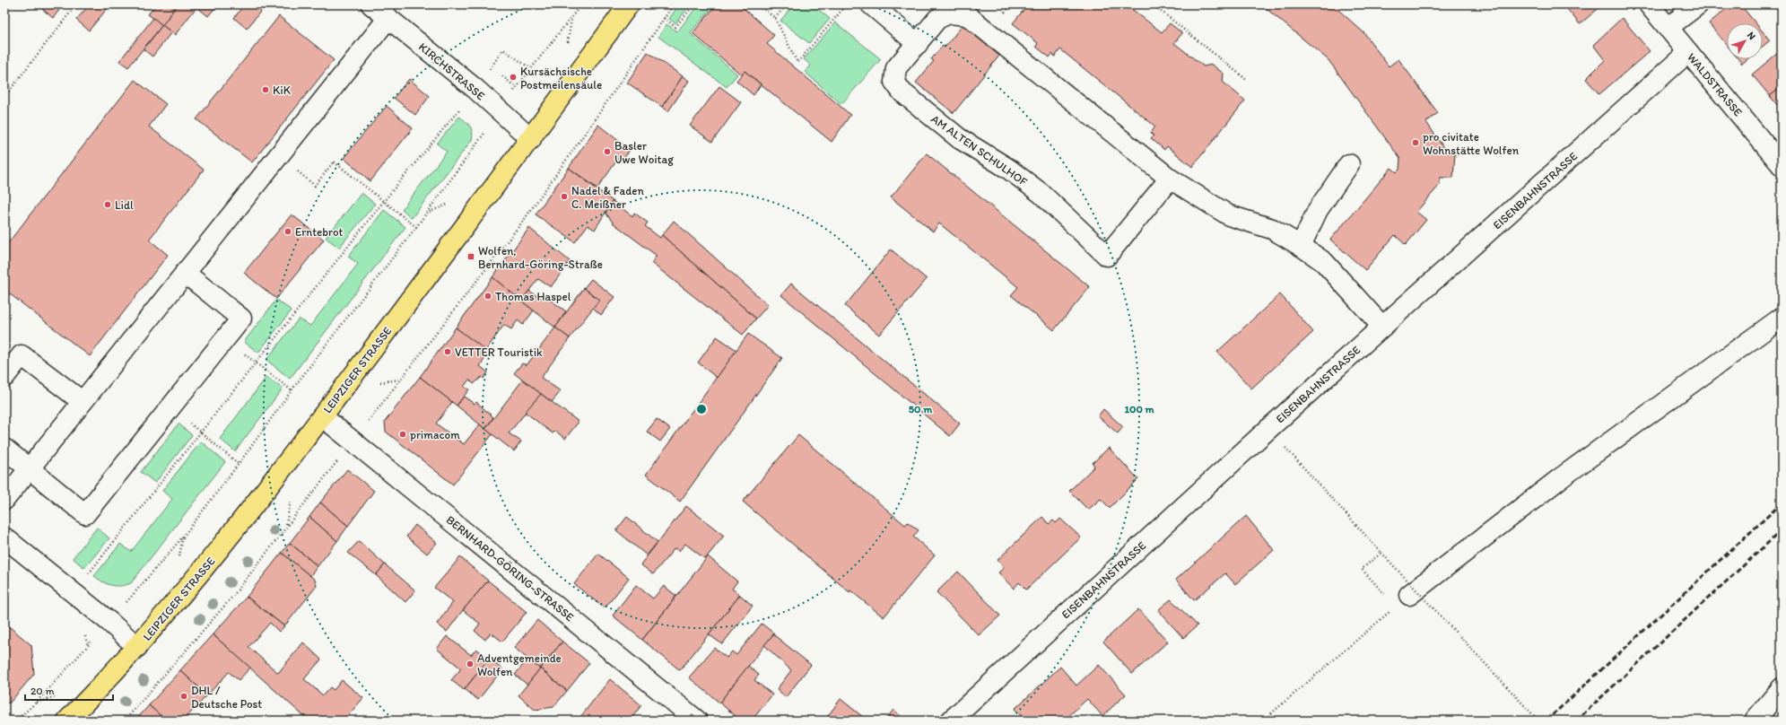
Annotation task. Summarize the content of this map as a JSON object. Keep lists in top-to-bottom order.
{
  "streets": {
    "main road": ["LEIPZIGER STRASSE"],
    "street": [
      "KIRCHSTRASSE",
      "WALDSTRASSE",
      "AM ALTEN SCHULHOF",
      "EISENBAHNSTRASSE",
      "BERNHARD-GÖRING-STRASSE"
    ]
  },
  "crossings": [
    ["KIRCHSTRASSE", "LEIPZIGER STRASSE"],
    ["WALDSTRASSE", "EISENBAHNSTRASSE"],
    ["AM ALTEN SCHULHOF", "EISENBAHNSTRASSE"],
    ["LEIPZIGER STRASSE", "BERNHARD-GÖRING-STRASSE"]
  ],
  "places": {
    "other": [
      "Kursächsische Postmeilensäule",
      "KiK",
      "pro civitate Wohnstätte Wolfen",
      "Basler Uwe Woitag",
      "Nadel & Faden C. Meißner",
      "Lidl",
      "Erntebrot",
      "Thomas Haspel",
      "VETTER Touristik",
      "primacom",
      "Adventgemeinde Wolfen",
      "DHL / Deutsche Post"
    ],
    "transit": ["Wolfen, Bernhard-Göring-Straße"]
  },
  "scale_bar": "20 m",
  "north": "top right",
  "rings": ["50 m", "100 m"]
}
